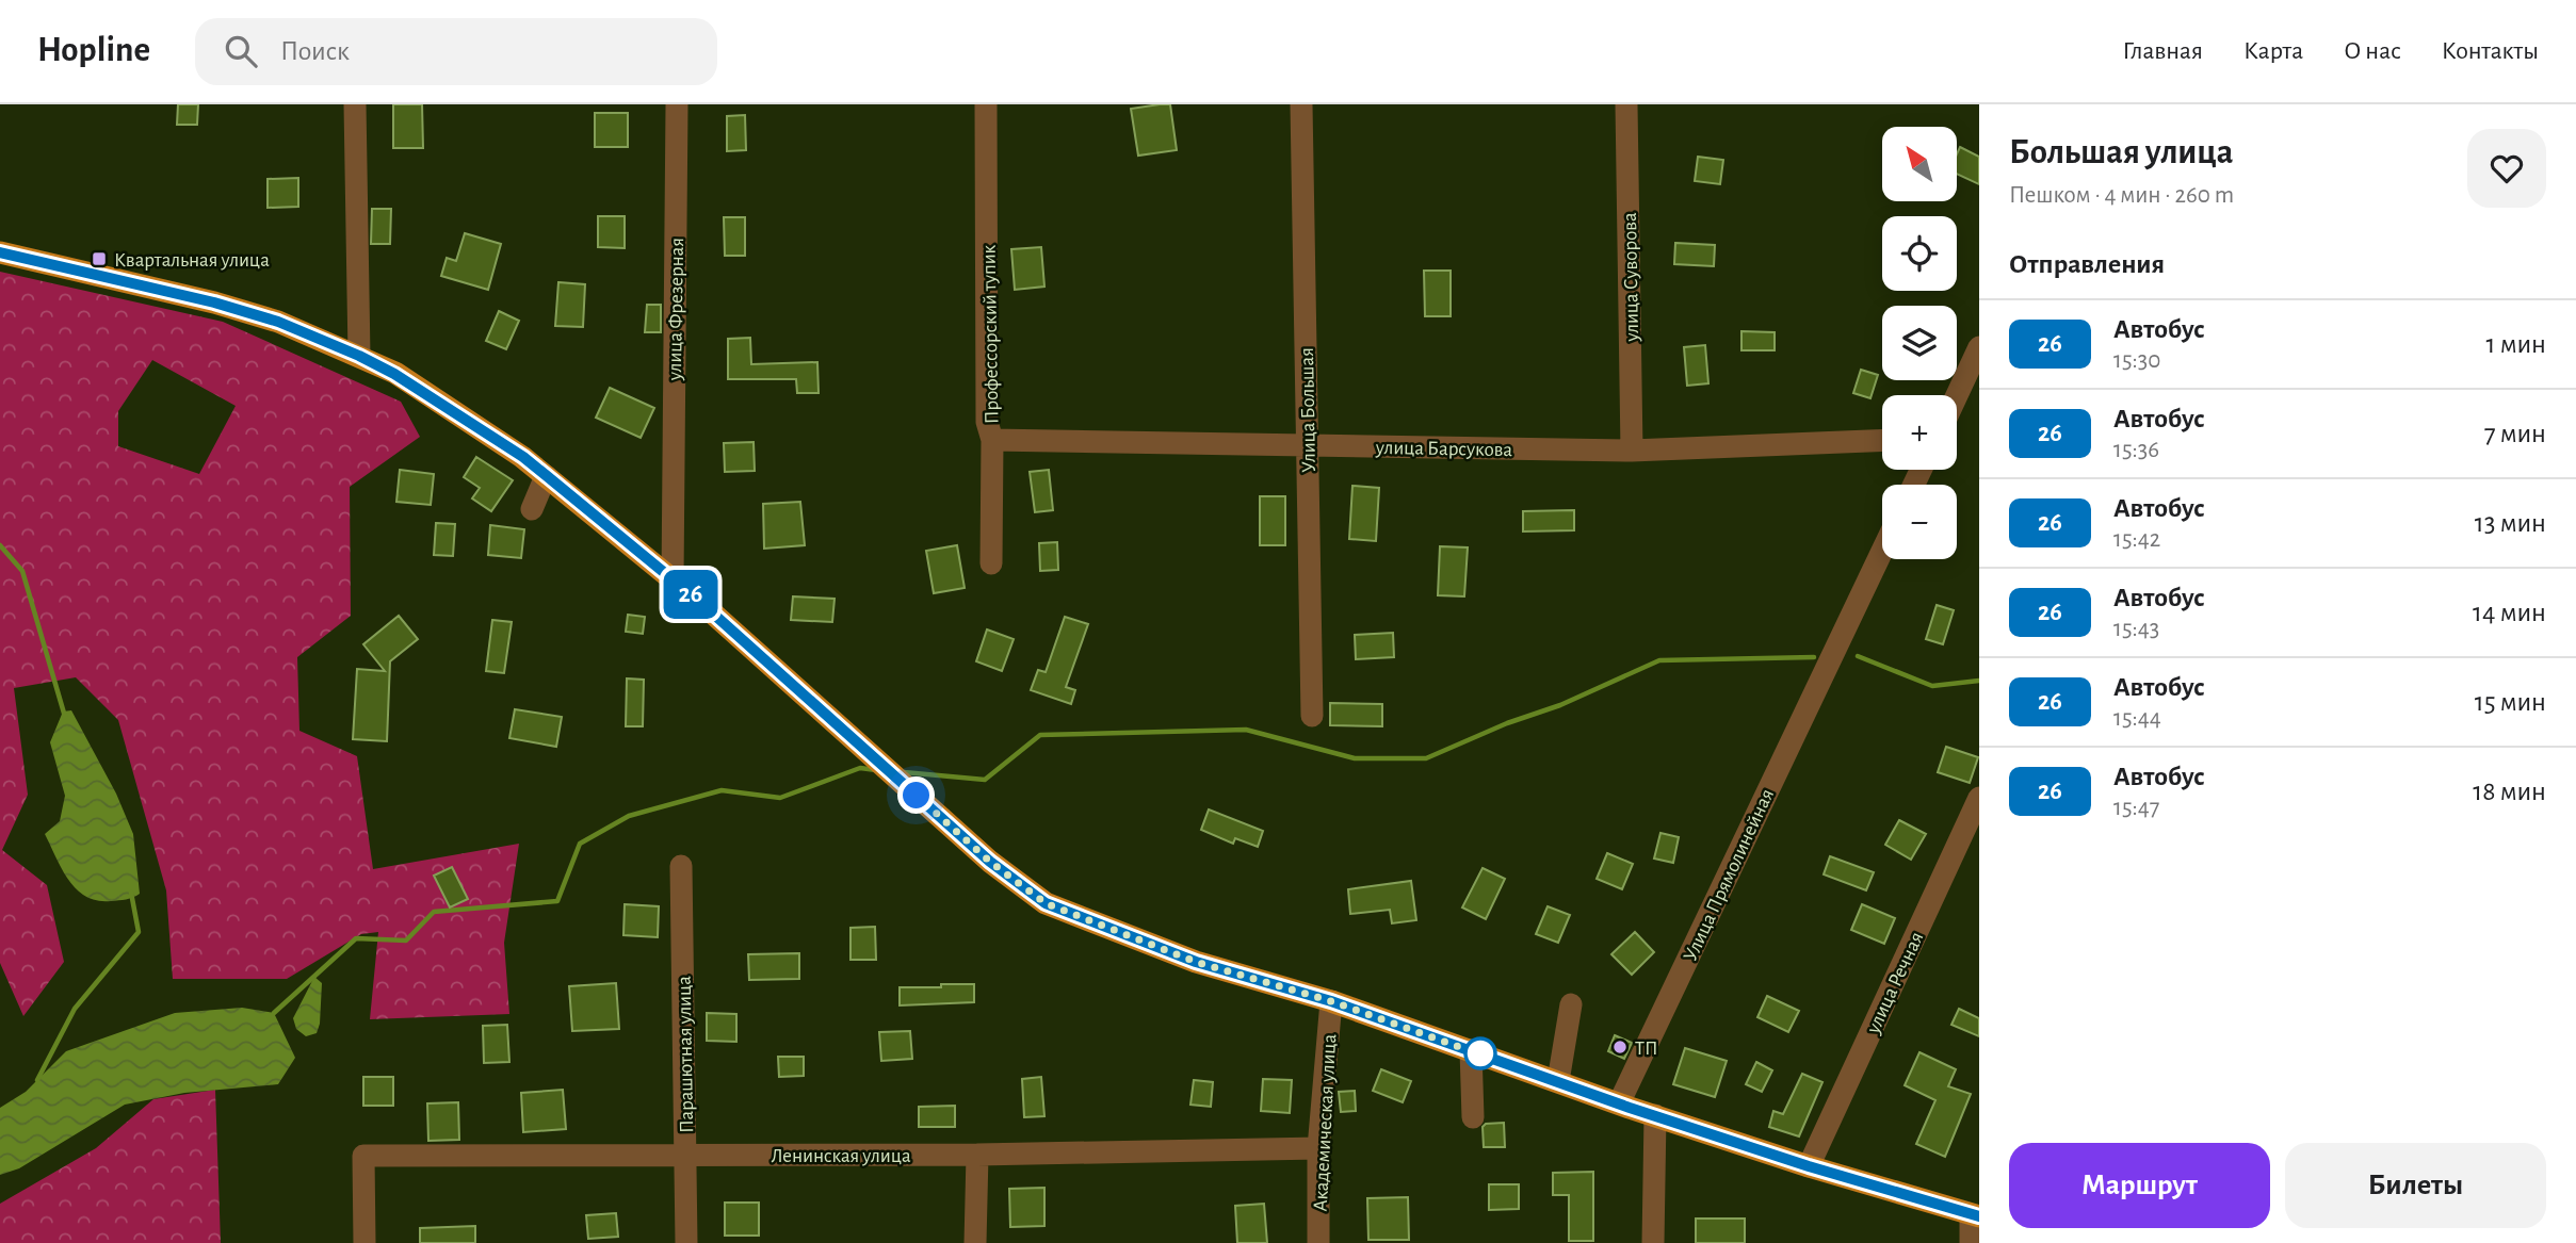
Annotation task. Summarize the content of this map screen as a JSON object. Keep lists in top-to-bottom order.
{
  "streets": {
    "street": [
      "улица Суворова",
      "улица Фрезерная",
      "Профессорский тупик",
      "Улица Большая",
      "улица Барсукова",
      "Улица Прямолинейная",
      "улица Речная",
      "Парашютная улица",
      "Академическая улица",
      "Ленинская улица"
    ]
  },
  "crossings": [
    ["улица Суворова", "улица Барсукова"],
    ["Профессорский тупик", "улица Барсукова"],
    ["Улица Большая", "улица Барсукова"],
    ["Парашютная улица", "Ленинская улица"],
    ["Академическая улица", "Ленинская улица"]
  ],
  "places": {
    "transit": ["Квартальная улица"],
    "other": ["ТП"]
  },
  "lines": ["bus line 26"],
  "north": "top left",
  "page": {
    "header": "Hopline",
    "search": "Поиск",
    "nav": [
      "Главная",
      "Карта",
      "О нас",
      "Контакты"
    ],
    "on_map": "26",
    "heading": [
      ["Большая улица", "Пешком · 4 мин · 260 m"],
      "Отправления"
    ],
    "map_buttons": ["+", "−"],
    "list": [
      {
        "mark": "26",
        "name": "Автобус",
        "note": "15:30",
        "value": "1 мин"
      },
      {
        "mark": "26",
        "name": "Автобус",
        "note": "15:36",
        "value": "7 мин"
      },
      {
        "mark": "26",
        "name": "Автобус",
        "note": "15:42",
        "value": "13 мин"
      },
      {
        "mark": "26",
        "name": "Автобус",
        "note": "15:43",
        "value": "14 мин"
      },
      {
        "mark": "26",
        "name": "Автобус",
        "note": "15:44",
        "value": "15 мин"
      },
      {
        "mark": "26",
        "name": "Автобус",
        "note": "15:47",
        "value": "18 мин"
      }
    ],
    "buttons": ["Маршрут", "Билеты"]
  }
}
